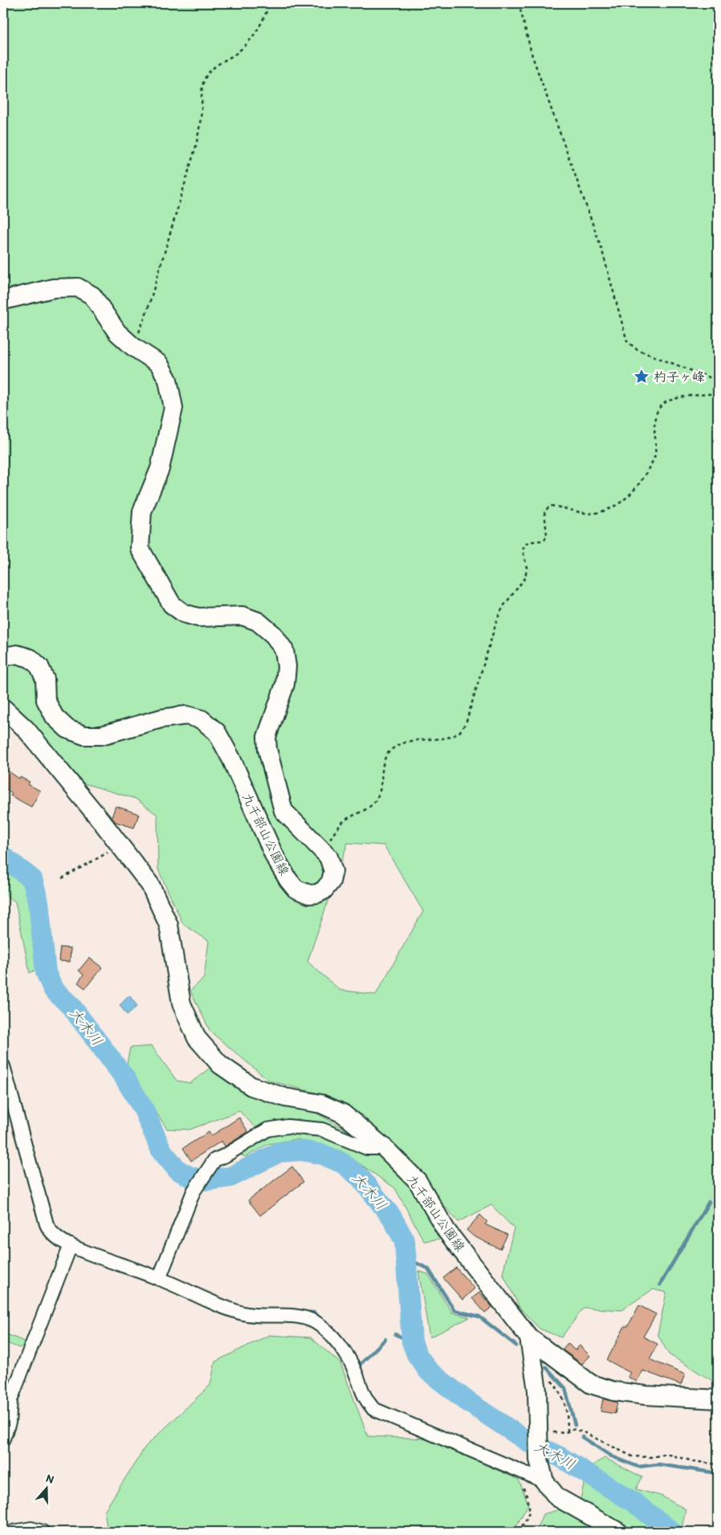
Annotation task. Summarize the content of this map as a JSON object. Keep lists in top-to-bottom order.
{
  "streets": {
    "main road": ["九千部山公園線"]
  },
  "water": ["大木川"],
  "places": {
    "place": ["杓子ヶ峰"]
  },
  "north": "top"
}
